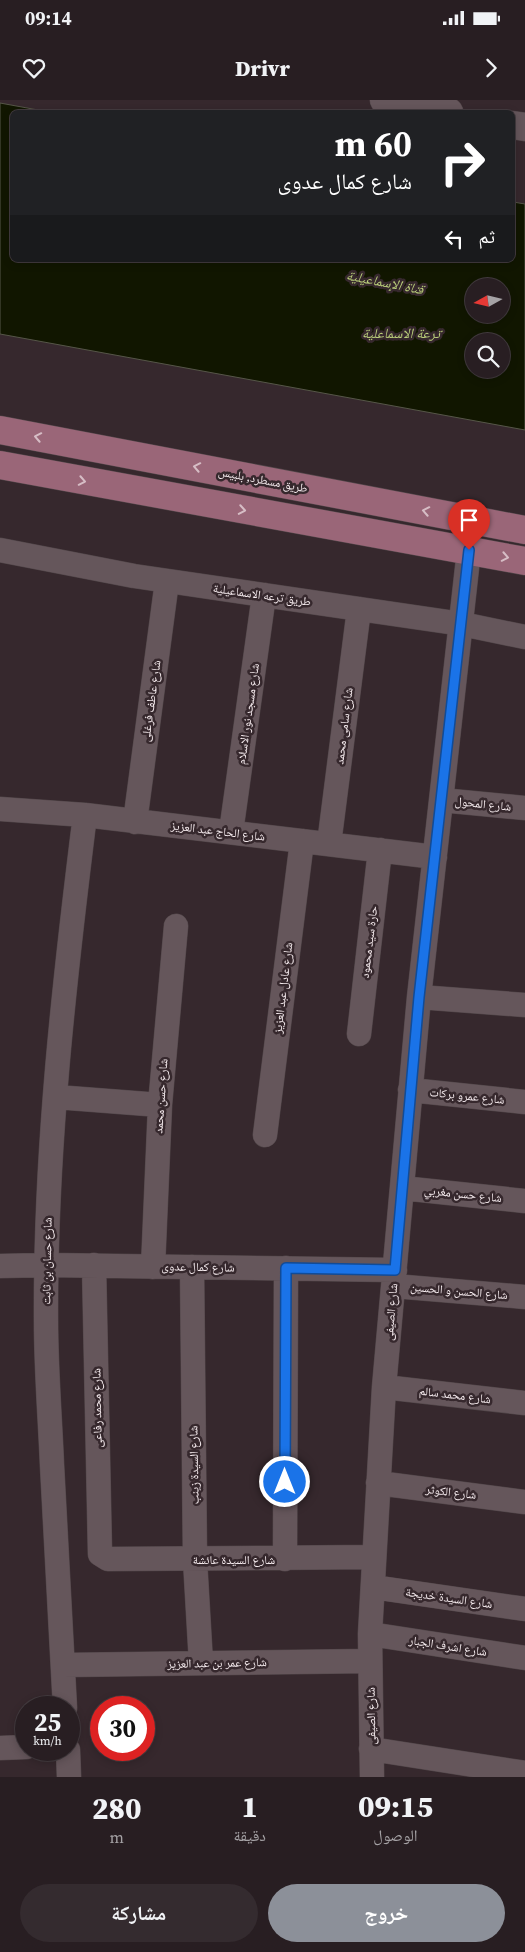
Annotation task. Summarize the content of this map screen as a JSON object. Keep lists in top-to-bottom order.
{
  "streets": {
    "main road": ["طريق مسطرد, بلبيس"],
    "street": [
      "طريق ترعه الاسماعيلية",
      "شارع عاطف فرغلى",
      "شارع مسجد نور الاسلام",
      "شارع سامى محمد",
      "شارع المحول",
      "شارع الحاج عبد العزيز",
      "حارة سيد محمود",
      "شارع عادل عبد العزيز",
      "شارع حسن محمد",
      "شارع عمرو بركات",
      "شارع حسن مغربي",
      "شارع حسان بن ثابت",
      "شارع كمال عدوى",
      "شارع الحسن و الحسين",
      "شارع الصيفى",
      "شارع محمد سالم",
      "شارع محمد رفاعى",
      "شارع السيدة زينب",
      "شارع الكوثر",
      "شارع السيدة عائشة",
      "شارع السيدة خديجة",
      "شارع اشرف الجبار",
      "شارع عمر بن عبد العزيز"
    ]
  },
  "crossings": [
    ["طريق ترعه الاسماعيلية", "شارع عاطف فرغلى"],
    ["طريق ترعه الاسماعيلية", "شارع مسجد نور الاسلام"],
    ["طريق ترعه الاسماعيلية", "شارع سامى محمد"],
    ["طريق ترعه الاسماعيلية", "شارع الصيفى"],
    ["شارع عاطف فرغلى", "شارع الحاج عبد العزيز"],
    ["شارع مسجد نور الاسلام", "شارع الحاج عبد العزيز"],
    ["شارع سامى محمد", "شارع الحاج عبد العزيز"],
    ["شارع المحول", "شارع الصيفى"],
    ["شارع الحاج عبد العزيز", "حارة سيد محمود"],
    ["شارع الحاج عبد العزيز", "شارع عادل عبد العزيز"],
    ["شارع الحاج عبد العزيز", "شارع حسان بن ثابت"],
    ["شارع الحاج عبد العزيز", "شارع الصيفى"],
    ["شارع حسن محمد", "شارع كمال عدوى"],
    ["شارع عمرو بركات", "شارع الصيفى"],
    ["شارع حسن مغربي", "شارع الصيفى"],
    ["شارع حسان بن ثابت", "شارع كمال عدوى"],
    ["شارع حسان بن ثابت", "شارع عمر بن عبد العزيز"],
    ["شارع كمال عدوى", "شارع الحسن و الحسين"],
    ["شارع كمال عدوى", "شارع الصيفى"],
    ["شارع كمال عدوى", "شارع محمد رفاعى"],
    ["شارع كمال عدوى", "شارع السيدة زينب"],
    ["شارع الحسن و الحسين", "شارع الصيفى"],
    ["شارع الصيفى", "شارع محمد سالم"],
    ["شارع الصيفى", "شارع الكوثر"],
    ["شارع الصيفى", "شارع السيدة عائشة"],
    ["شارع الصيفى", "شارع السيدة خديجة"],
    ["شارع الصيفى", "شارع اشرف الجبار"],
    ["شارع الصيفى", "شارع عمر بن عبد العزيز"],
    ["شارع محمد رفاعى", "شارع السيدة عائشة"],
    ["شارع السيدة زينب", "شارع السيدة عائشة"],
    ["شارع السيدة زينب", "شارع عمر بن عبد العزيز"]
  ],
  "water": ["قناة الإسماعيلية", "ترعة الاسماعلية"],
  "north": "left",
  "page": {
    "status": "09:14",
    "header": "Drivr",
    "turn": ["60 m", "شارع كمال عدوى"],
    "then": "ثم",
    "speed": "25 km/h",
    "limit": "30",
    "eta": [
      "09:15",
      "الوصول",
      "1",
      "دقيقة",
      "280",
      "m"
    ],
    "buttons": ["خروج", "مشاركة"]
  }
}
